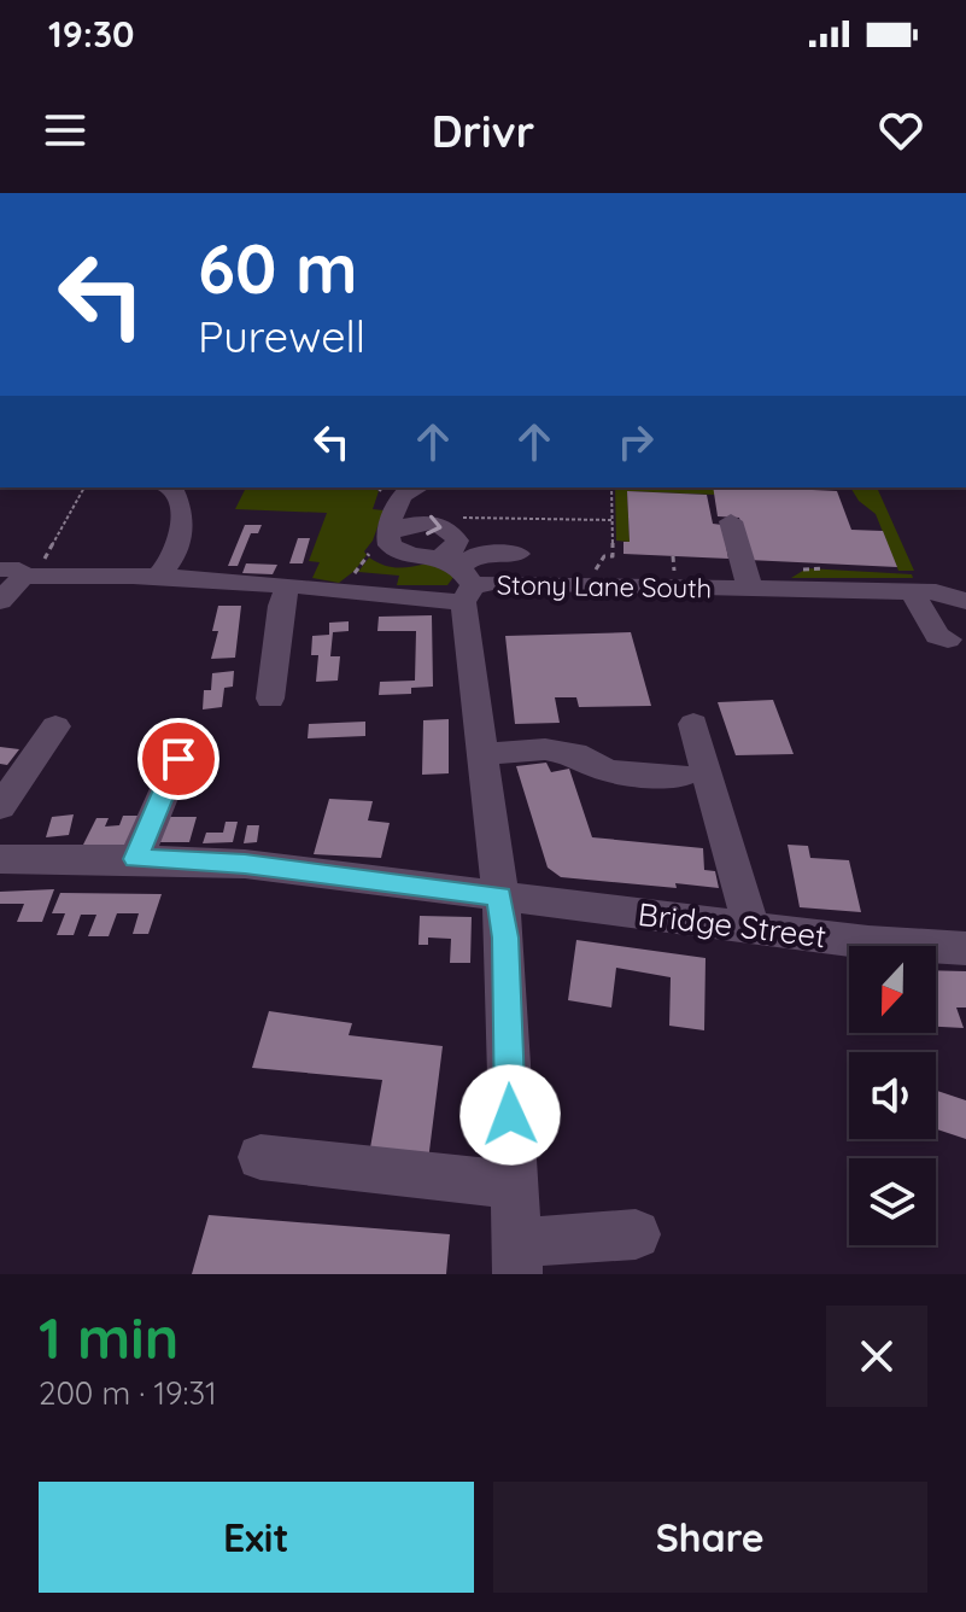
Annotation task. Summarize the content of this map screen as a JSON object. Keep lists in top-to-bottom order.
{
  "streets": {
    "street": ["Stony Lane South", "Bridge Street"]
  },
  "crossings": [
    ["Stony Lane South", "Bridge Street"]
  ],
  "north": "bottom",
  "page": {
    "status": "19:30",
    "header": "Drivr",
    "turn": ["60 m", "Purewell"],
    "heading": ["1 min", "200 m · 19:31"],
    "buttons": ["Exit", "Share"]
  }
}
